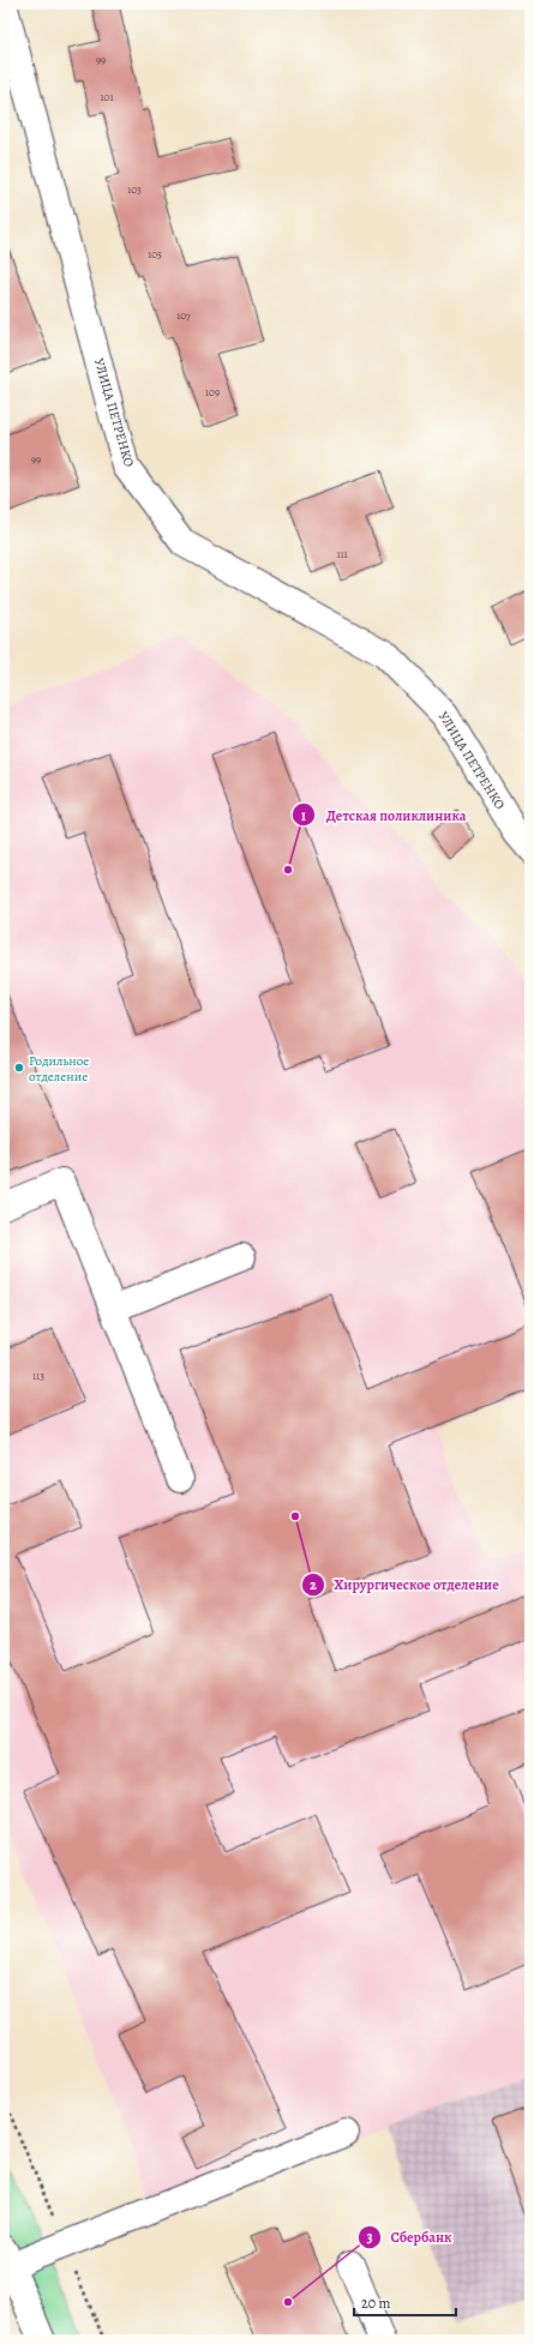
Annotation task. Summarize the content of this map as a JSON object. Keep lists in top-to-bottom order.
{
  "streets": {
    "street": ["УЛИЦА ПЕТРЕНКО"]
  },
  "places": [
    "Детская поликлиника",
    "Родильное отделение",
    "Хирургическое отделение",
    "Сбербанк"
  ],
  "house_numbers": [
    "99",
    "101",
    "103",
    "105",
    "107",
    "109",
    "99",
    "111",
    "113"
  ],
  "scale_bar": "20 m"
}
